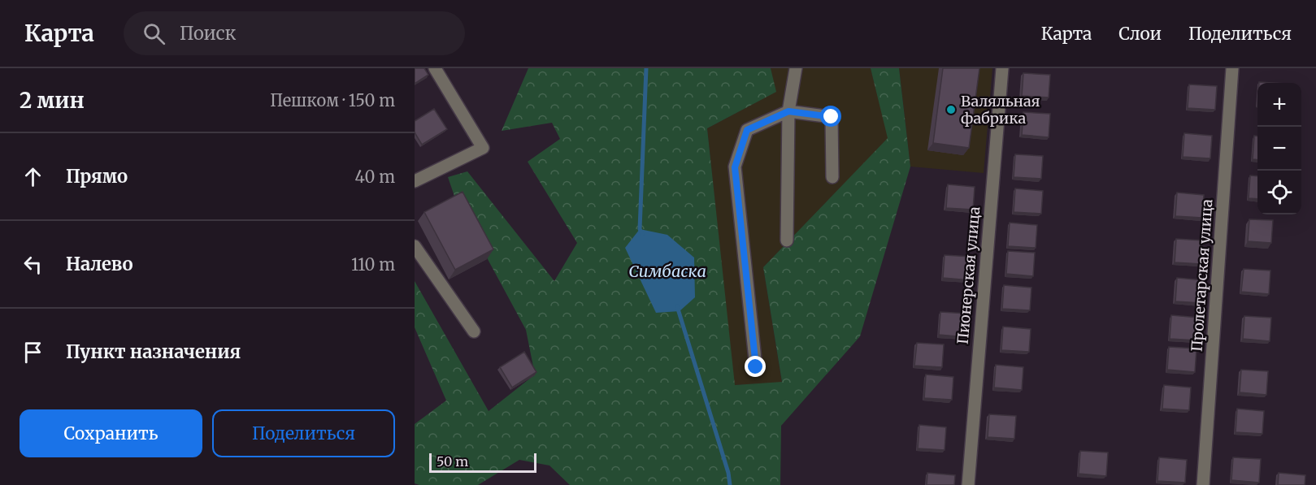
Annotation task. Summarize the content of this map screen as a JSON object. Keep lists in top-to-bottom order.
{
  "streets": {
    "street": ["Пионерская улица", "Пролетарская улица"]
  },
  "water": ["Симбаска"],
  "places": ["Валяльная фабрика"],
  "scale_bar": "50 m",
  "page": {
    "header": "Карта",
    "search": "Поиск",
    "nav": ["Карта", "Слои", "Поделиться"],
    "heading": ["2 мин", "Пешком · 150 m"],
    "map_buttons": ["+", "−"],
    "list": [
      ["Прямо", "40 m"],
      ["Налево", "110 m"],
      "Пункт назначения"
    ],
    "buttons": ["Сохранить", "Поделиться"],
    "scale": "50 m"
  }
}
